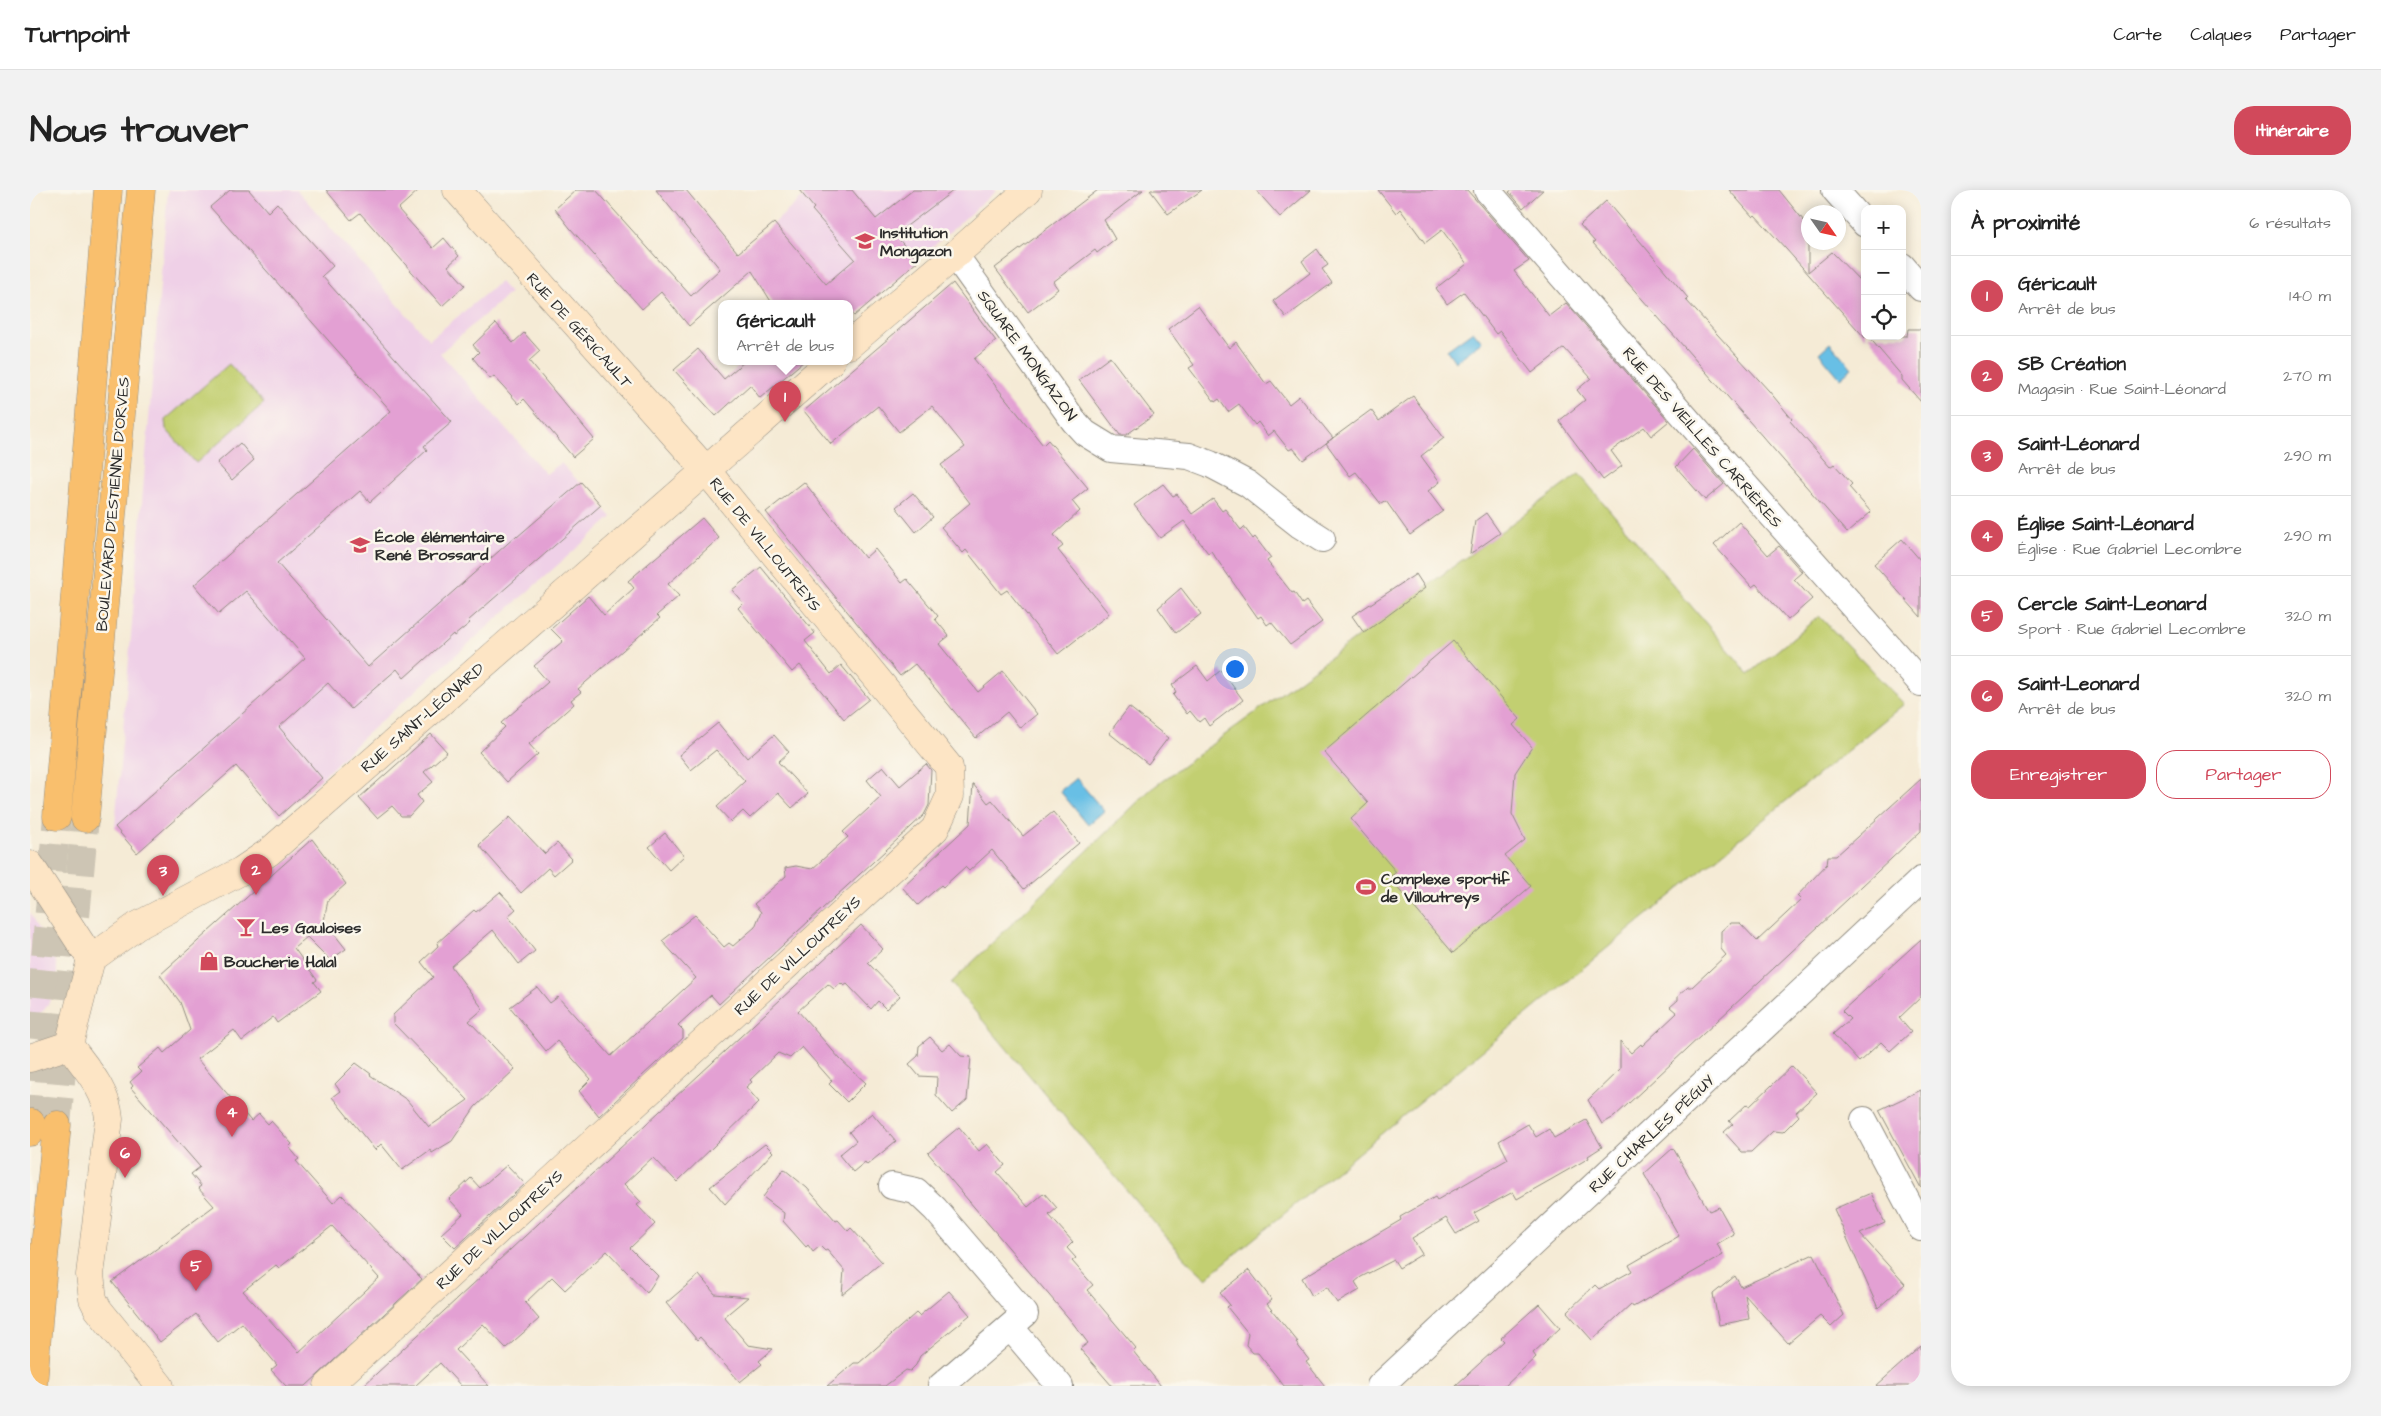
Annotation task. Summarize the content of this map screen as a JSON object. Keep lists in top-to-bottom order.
{
  "streets": {
    "main road": ["BOULEVARD D'ESTIENNE D'ORVES"],
    "street": [
      "RUE DE GÉRICAULT",
      "SQUARE MONGAZON",
      "RUE DES VIEILLES CARRIÈRES",
      "RUE DE VILLOUTREYS",
      "RUE SAINT-LÉONARD",
      "RUE CHARLES PÉGUY"
    ]
  },
  "crossings": [
    ["RUE DE GÉRICAULT", "RUE DE VILLOUTREYS"],
    ["RUE DE GÉRICAULT", "RUE SAINT-LÉONARD"],
    ["RUE DE VILLOUTREYS", "RUE SAINT-LÉONARD"]
  ],
  "places": {
    "school or university": ["Institution Mongazon", "École élémentaire René Brossard"],
    "sports": ["Complexe sportif de Villoutreys"],
    "bar": ["Les Gauloises"],
    "shop": ["Boucherie Halal"]
  },
  "north": "bottom right",
  "page": {
    "header": "Turnpoint",
    "nav": ["Carte", "Calques", "Partager"],
    "title": "Nous trouver",
    "buttons": [
      "Itinéraire",
      ["Enregistrer", "Partager"]
    ],
    "heading": ["À proximité", "6 résultats"],
    "map_buttons": ["+", "−"],
    "list": [
      {
        "mark": "1",
        "name": "Géricault",
        "note": "Arrêt de bus",
        "value": "140 m"
      },
      {
        "mark": "2",
        "name": "SB Création",
        "note": "Magasin · Rue Saint-Léonard",
        "value": "270 m"
      },
      {
        "mark": "3",
        "name": "Saint-Léonard",
        "note": "Arrêt de bus",
        "value": "290 m"
      },
      {
        "mark": "4",
        "name": "Église Saint-Léonard",
        "note": "Église · Rue Gabriel Lecombre",
        "value": "290 m"
      },
      {
        "mark": "5",
        "name": "Cercle Saint-Leonard",
        "note": "Sport · Rue Gabriel Lecombre",
        "value": "320 m"
      },
      {
        "mark": "6",
        "name": "Saint-Leonard",
        "note": "Arrêt de bus",
        "value": "320 m"
      }
    ],
    "popup": ["Géricault", "Arrêt de bus"],
    "pins": [
      "1",
      "2",
      "3",
      "4",
      "6",
      "5"
    ]
  }
}
